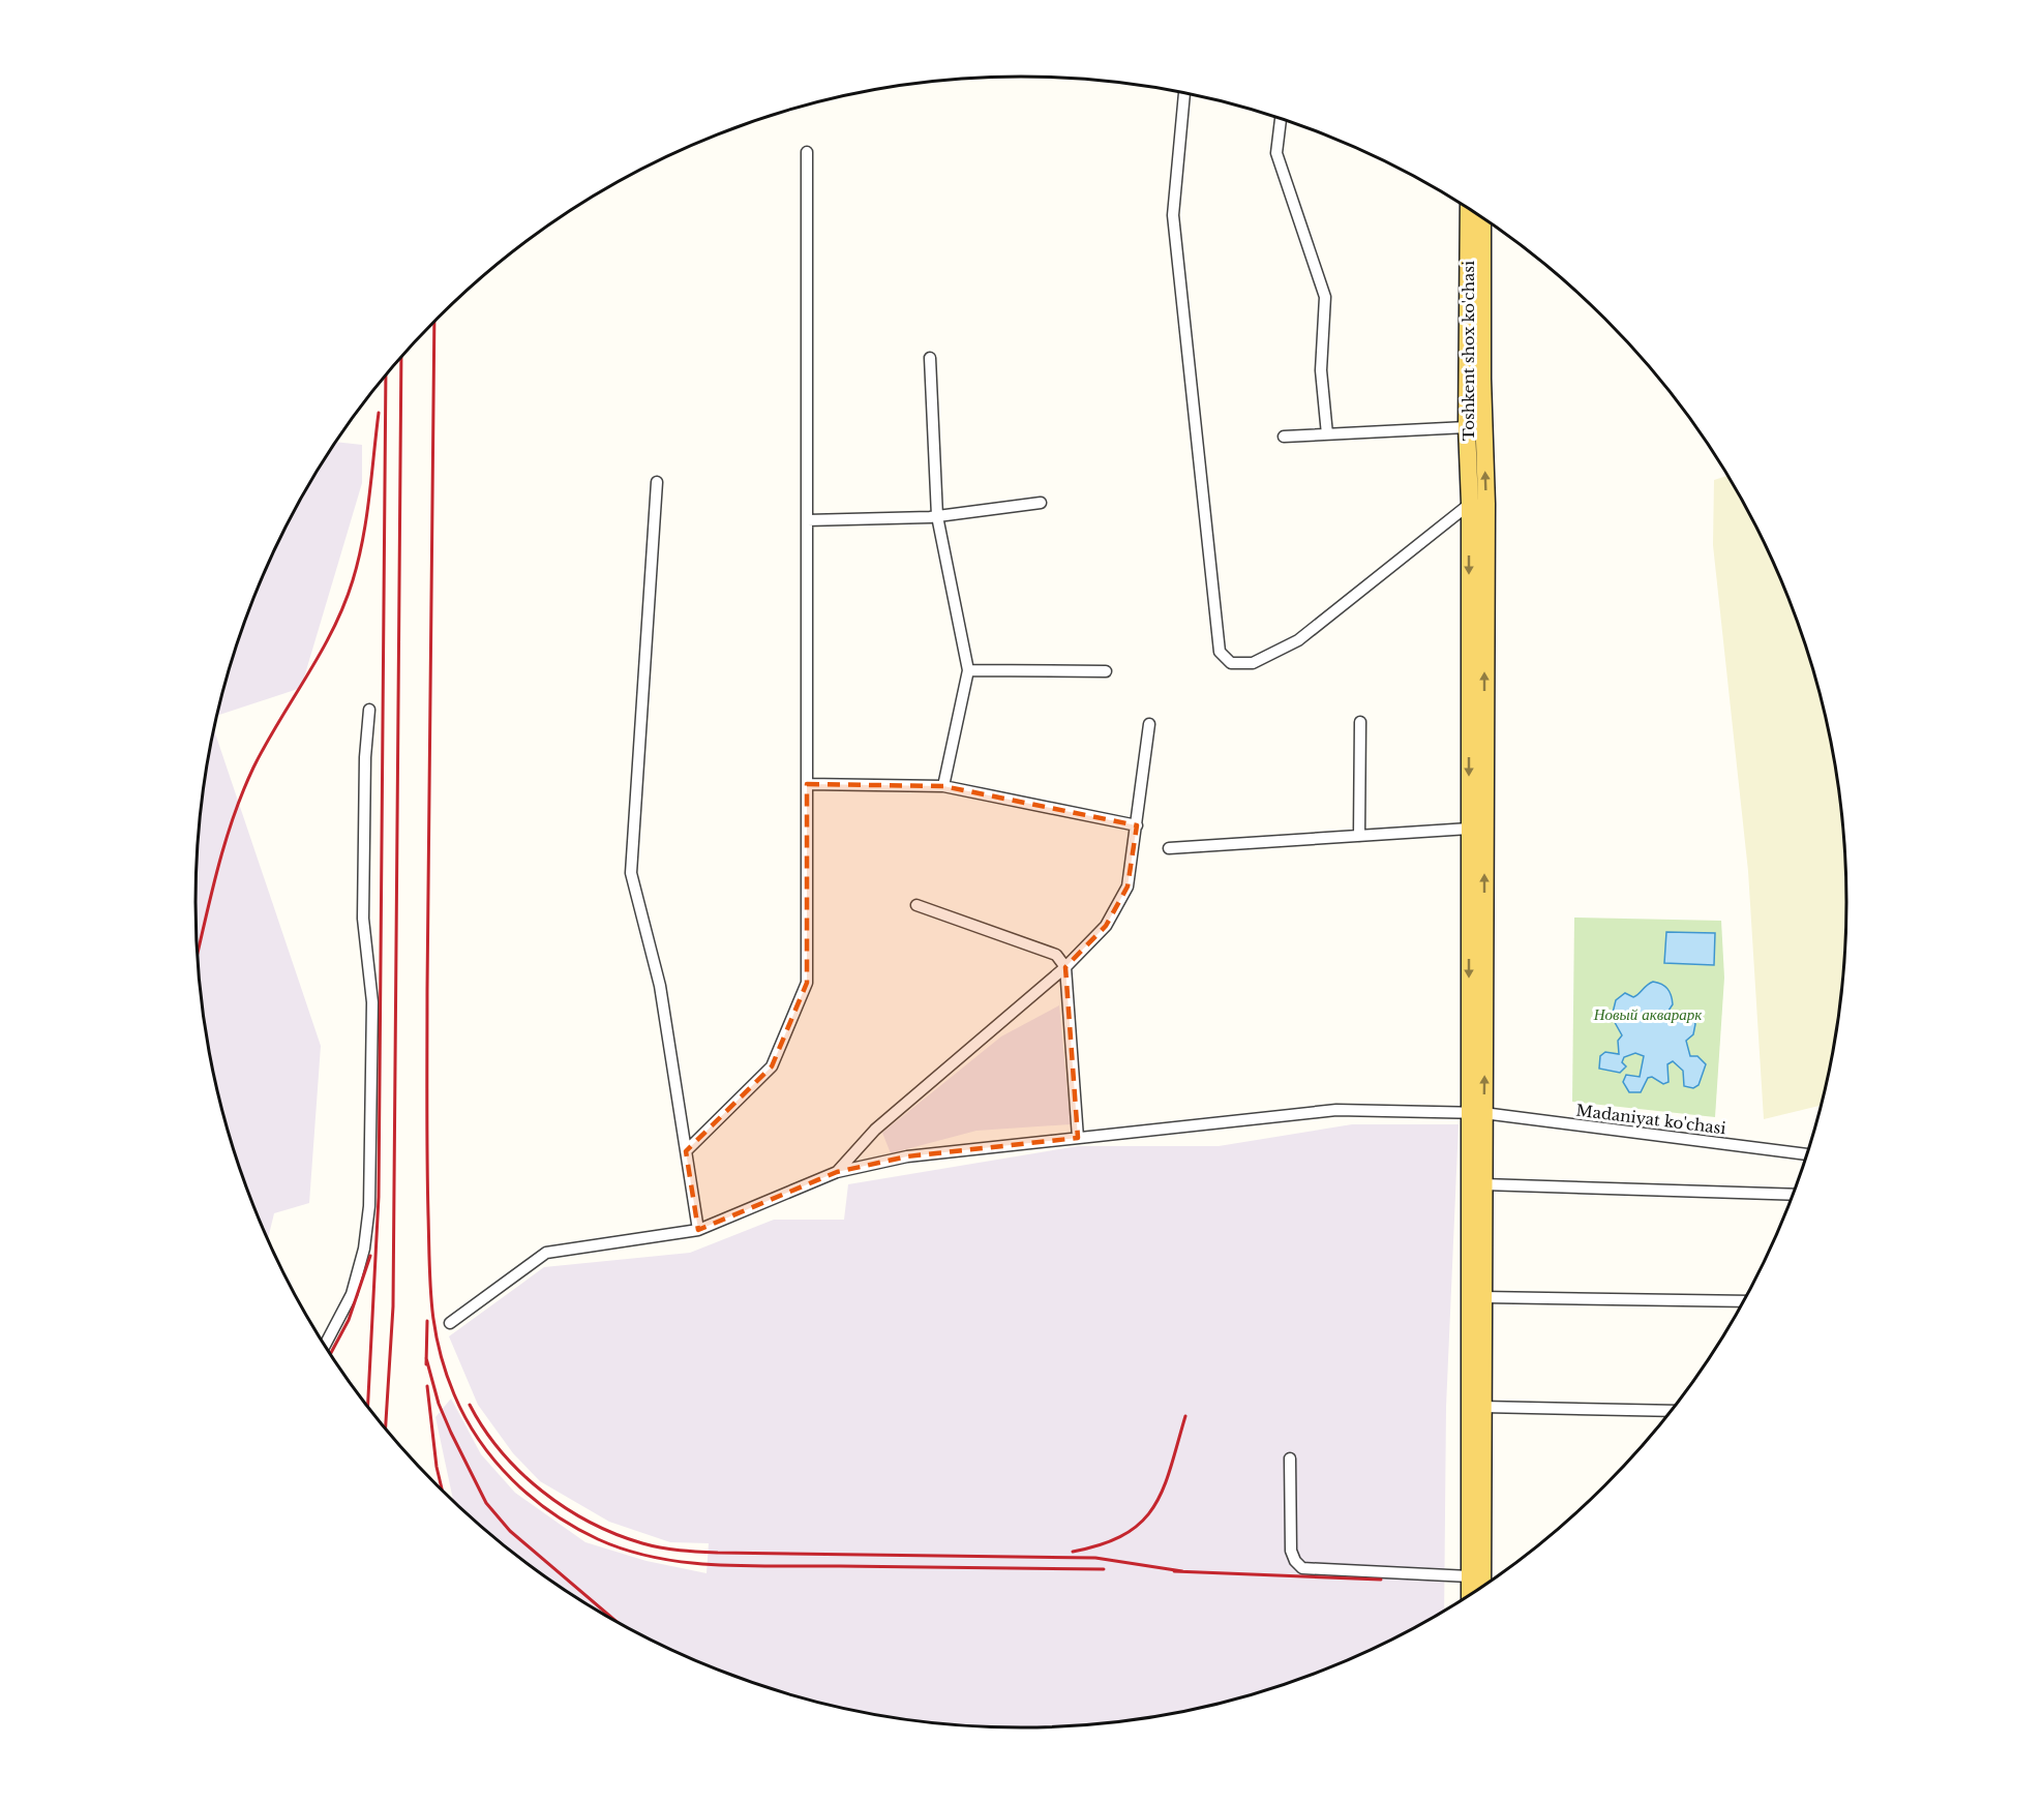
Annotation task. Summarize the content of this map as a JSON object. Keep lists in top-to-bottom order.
{
  "streets": {
    "main road": ["Toshkent shox ko'chasi"],
    "street": ["Madaniyat ko'chasi"]
  },
  "crossings": [
    ["Toshkent shox ko'chasi", "Madaniyat ko'chasi"]
  ],
  "parks": ["Новый акварарк"]
}
